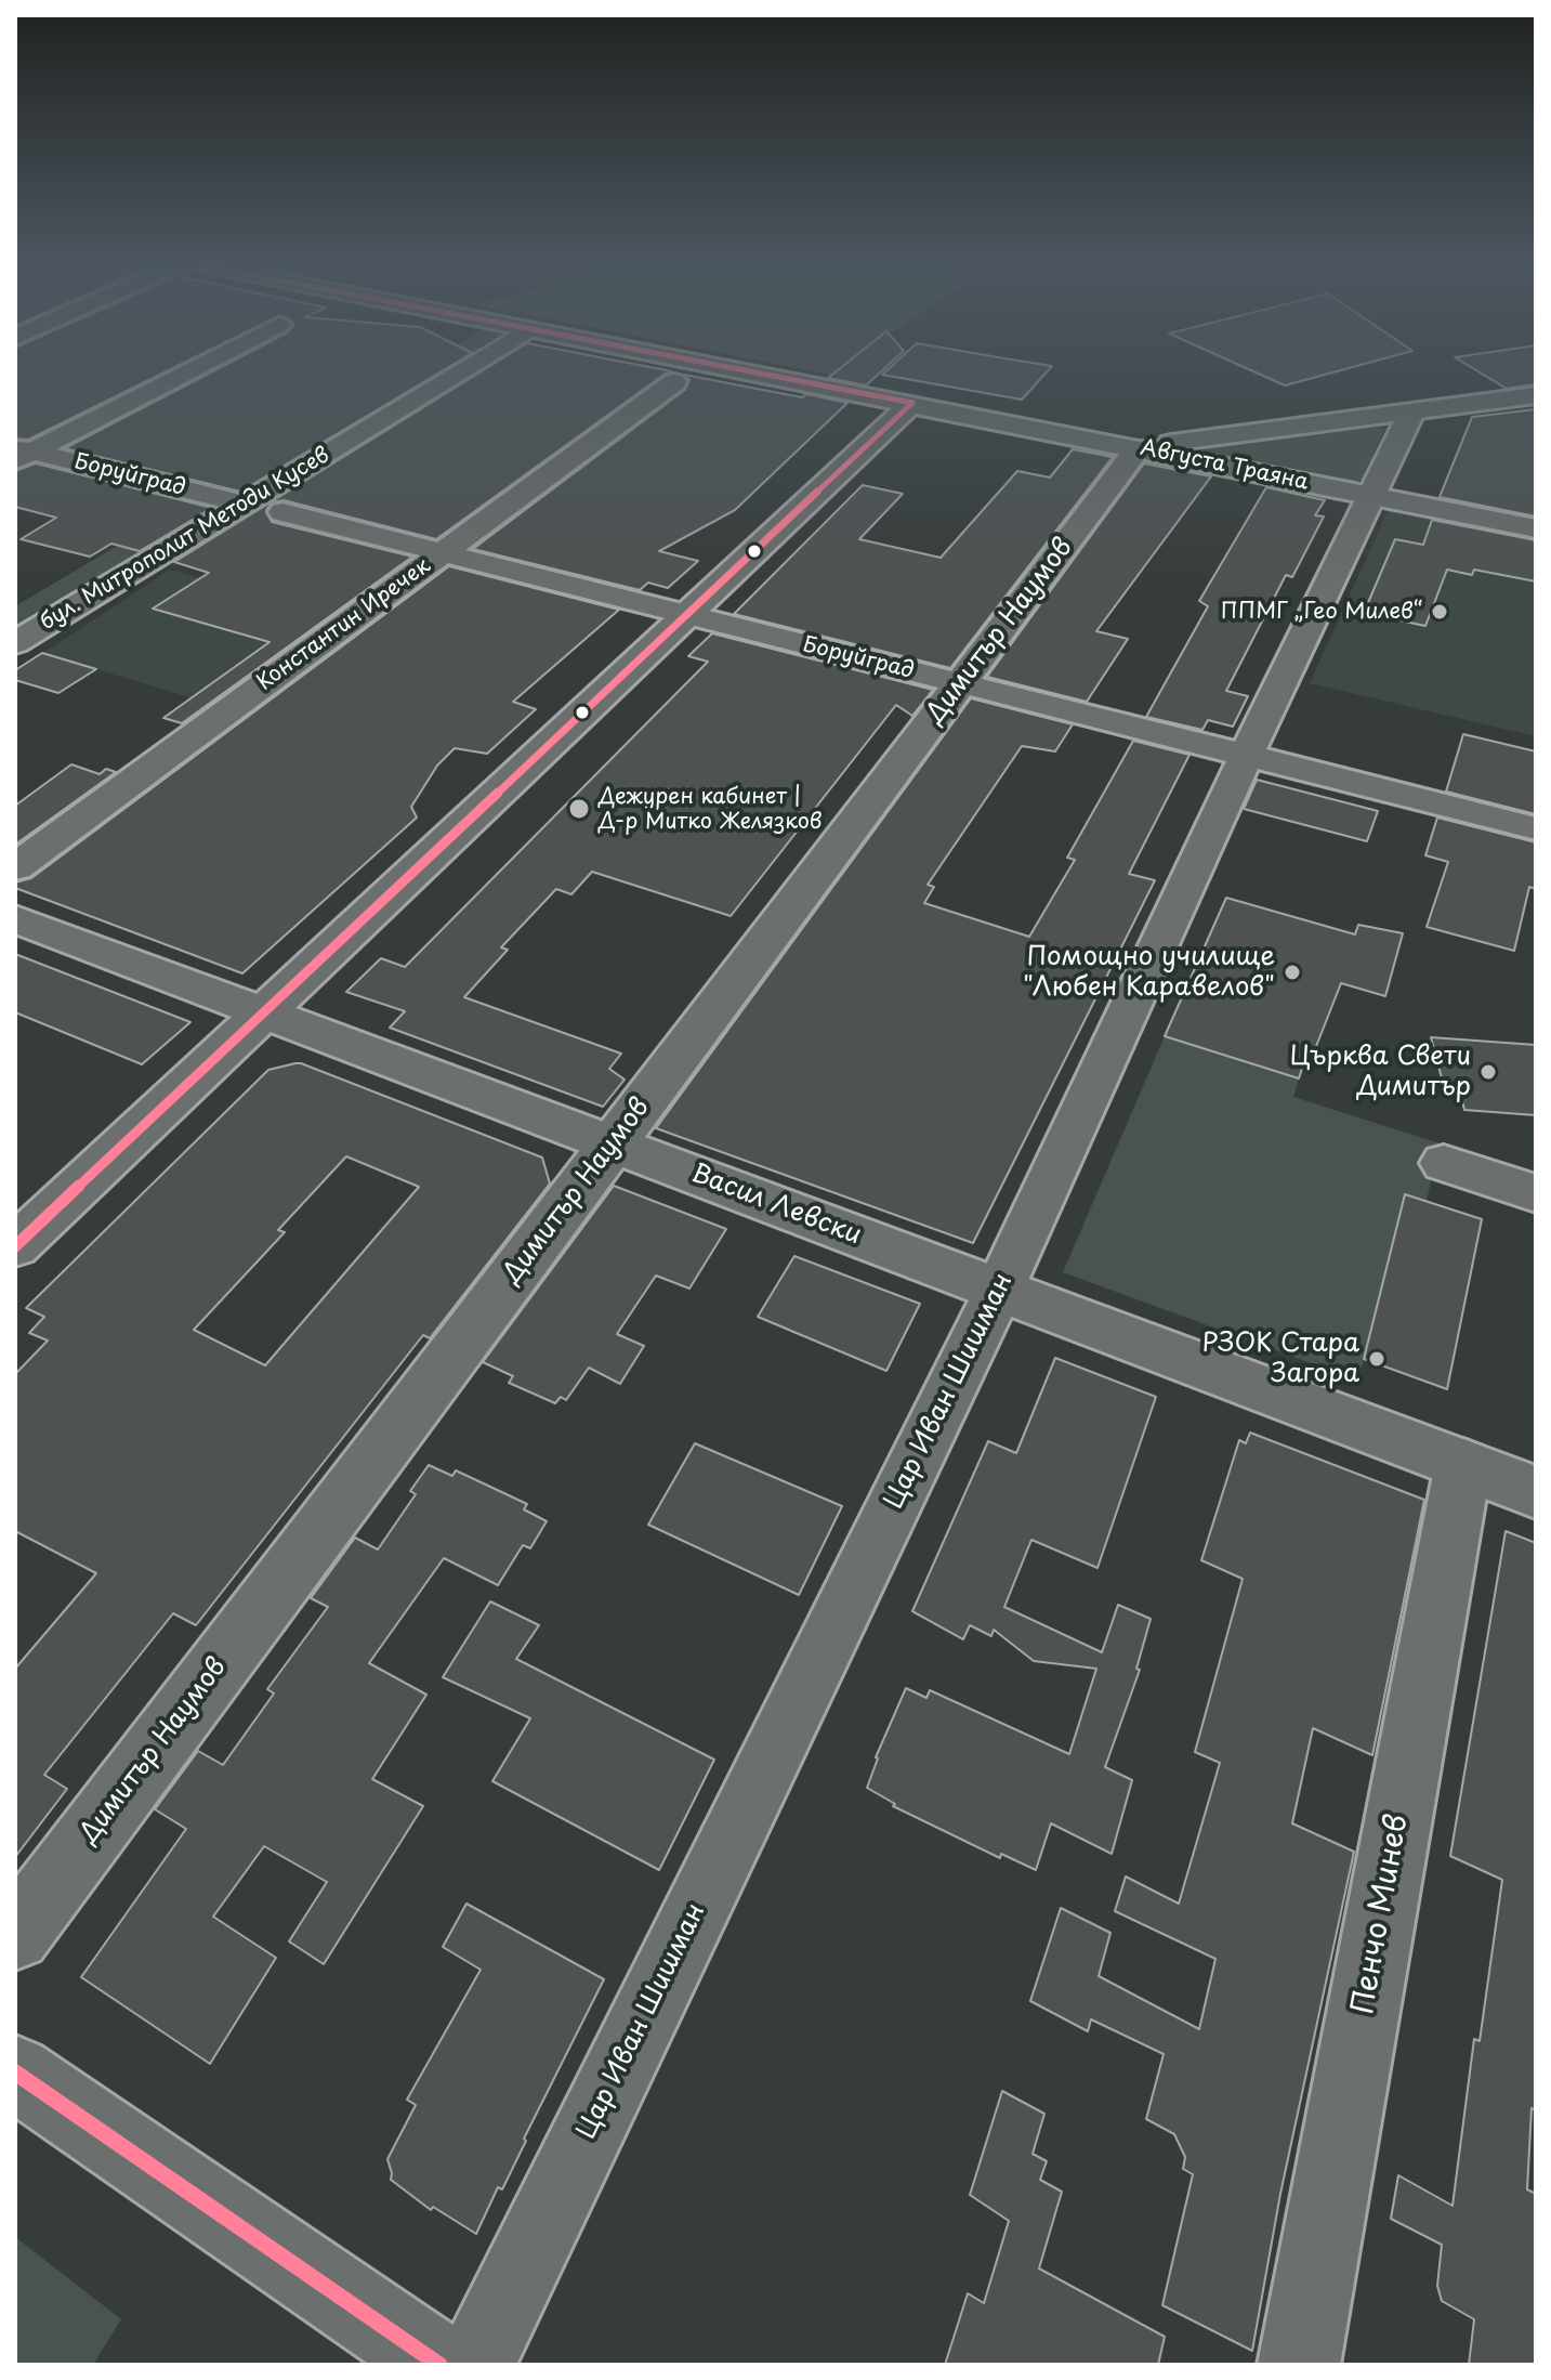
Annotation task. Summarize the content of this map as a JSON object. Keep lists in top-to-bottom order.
{
  "streets": {
    "street": [
      "Августа Траяна",
      "Боруйград",
      "бул. Митрополит Методи Кусев",
      "Константин Иречек",
      "Димитър Наумов",
      "Васил Левски",
      "Цар Иван Шишман",
      "Пенчо Минев"
    ]
  },
  "crossings": [
    ["Августа Траяна", "Димитър Наумов"],
    ["Августа Траяна", "Цар Иван Шишман"],
    ["Боруйград", "бул. Митрополит Методи Кусев"],
    ["Боруйград", "Константин Иречек"],
    ["Боруйград", "Димитър Наумов"],
    ["Боруйград", "Цар Иван Шишман"],
    ["Димитър Наумов", "Васил Левски"],
    ["Васил Левски", "Цар Иван Шишман"],
    ["Васил Левски", "Пенчо Минев"]
  ],
  "places": [
    "ППМГ „Гео Милев“",
    "Дежурен кабинет | Д-р Митко Желязков",
    "Помощно училище \"Любен Каравелов\"",
    "Църква Свети Димитър",
    "РЗОК Стара Загора"
  ]
}
